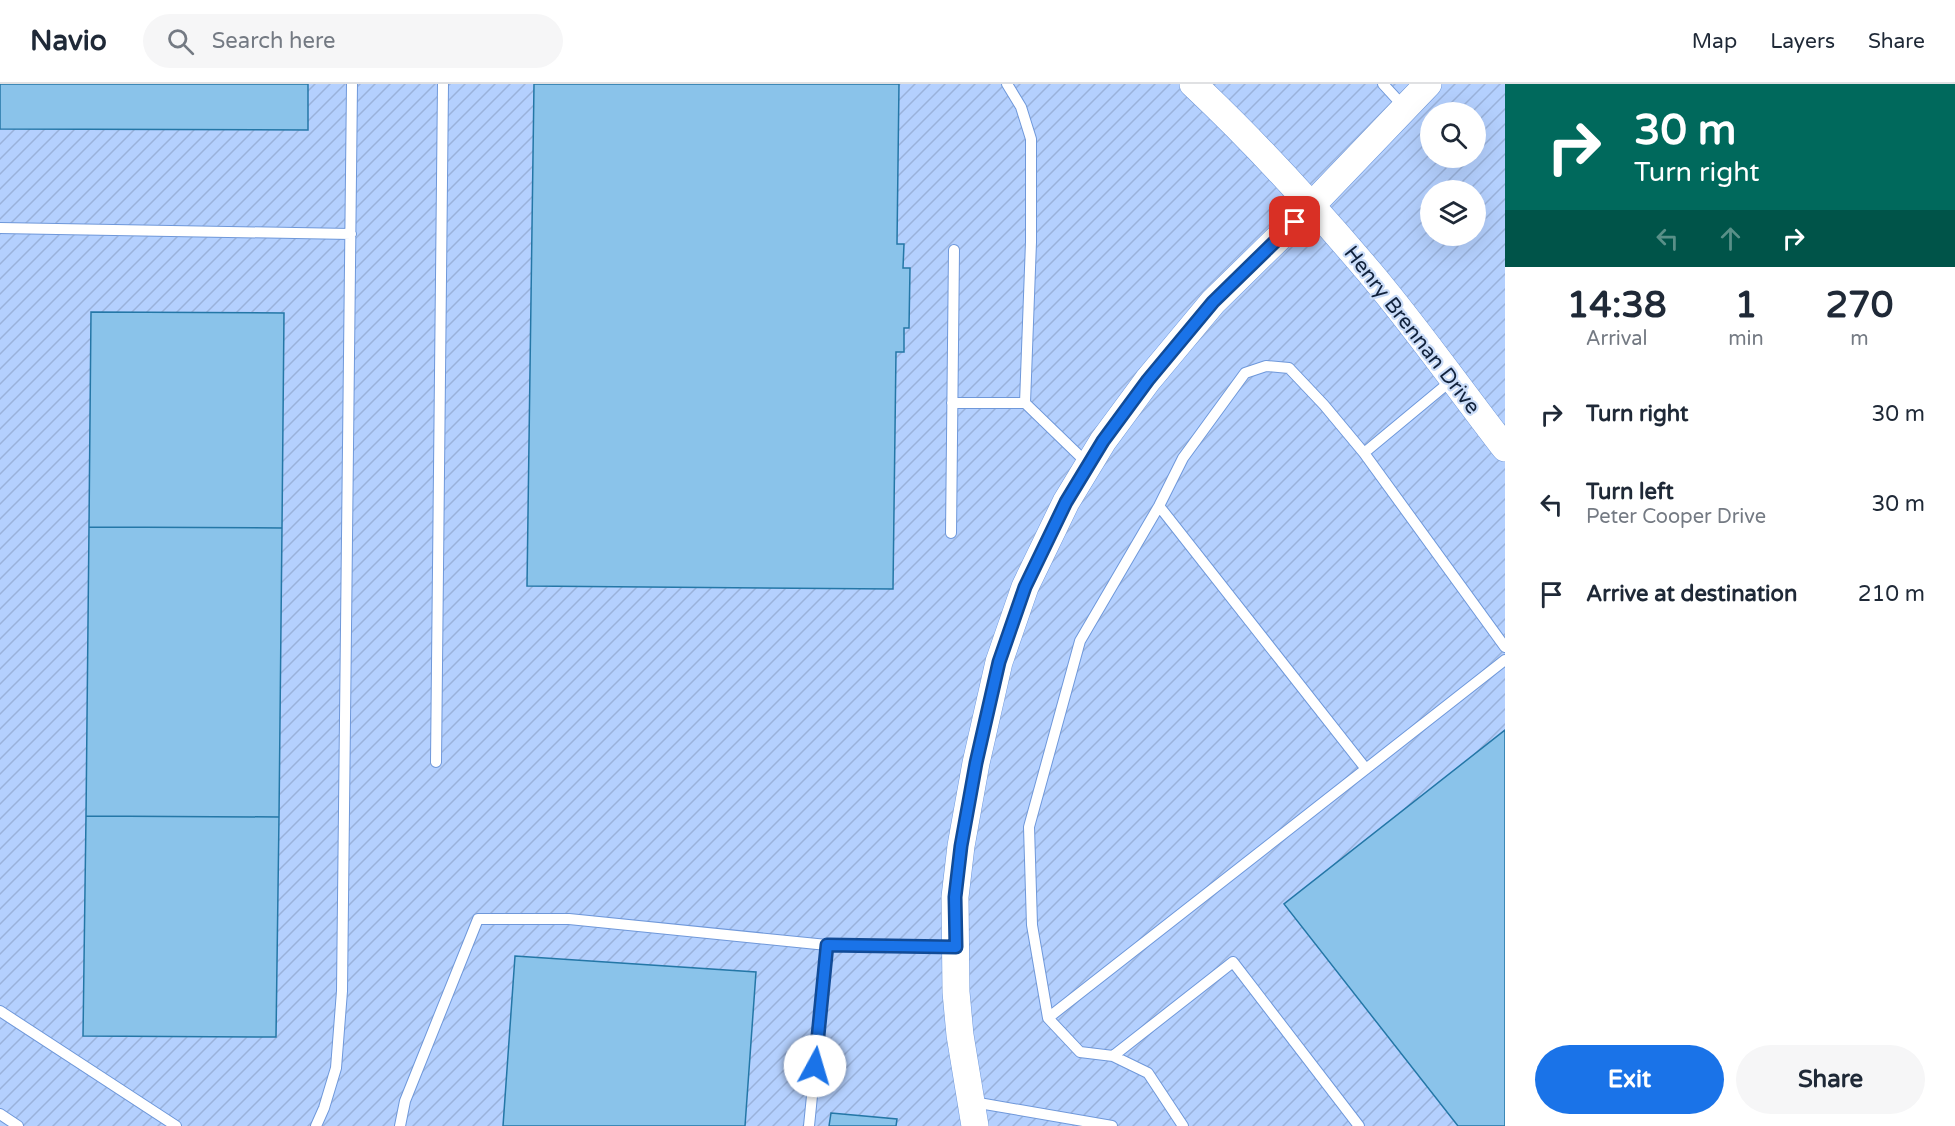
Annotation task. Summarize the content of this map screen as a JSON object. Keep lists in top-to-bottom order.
{
  "streets": {
    "street": ["Henry Brennan Drive"]
  },
  "page": {
    "header": "Navio",
    "search": "Search here",
    "nav": ["Map", "Layers", "Share"],
    "turn": ["30 m", "Turn right"],
    "eta": [
      "14:38",
      "Arrival",
      "1",
      "min",
      "270",
      "m"
    ],
    "list": [
      {
        "name": "Turn right",
        "value": "30 m"
      },
      {
        "name": "Turn left",
        "note": "Peter Cooper Drive",
        "value": "30 m"
      },
      {
        "name": "Arrive at destination",
        "value": "210 m"
      }
    ],
    "buttons": ["Exit", "Share"]
  }
}
